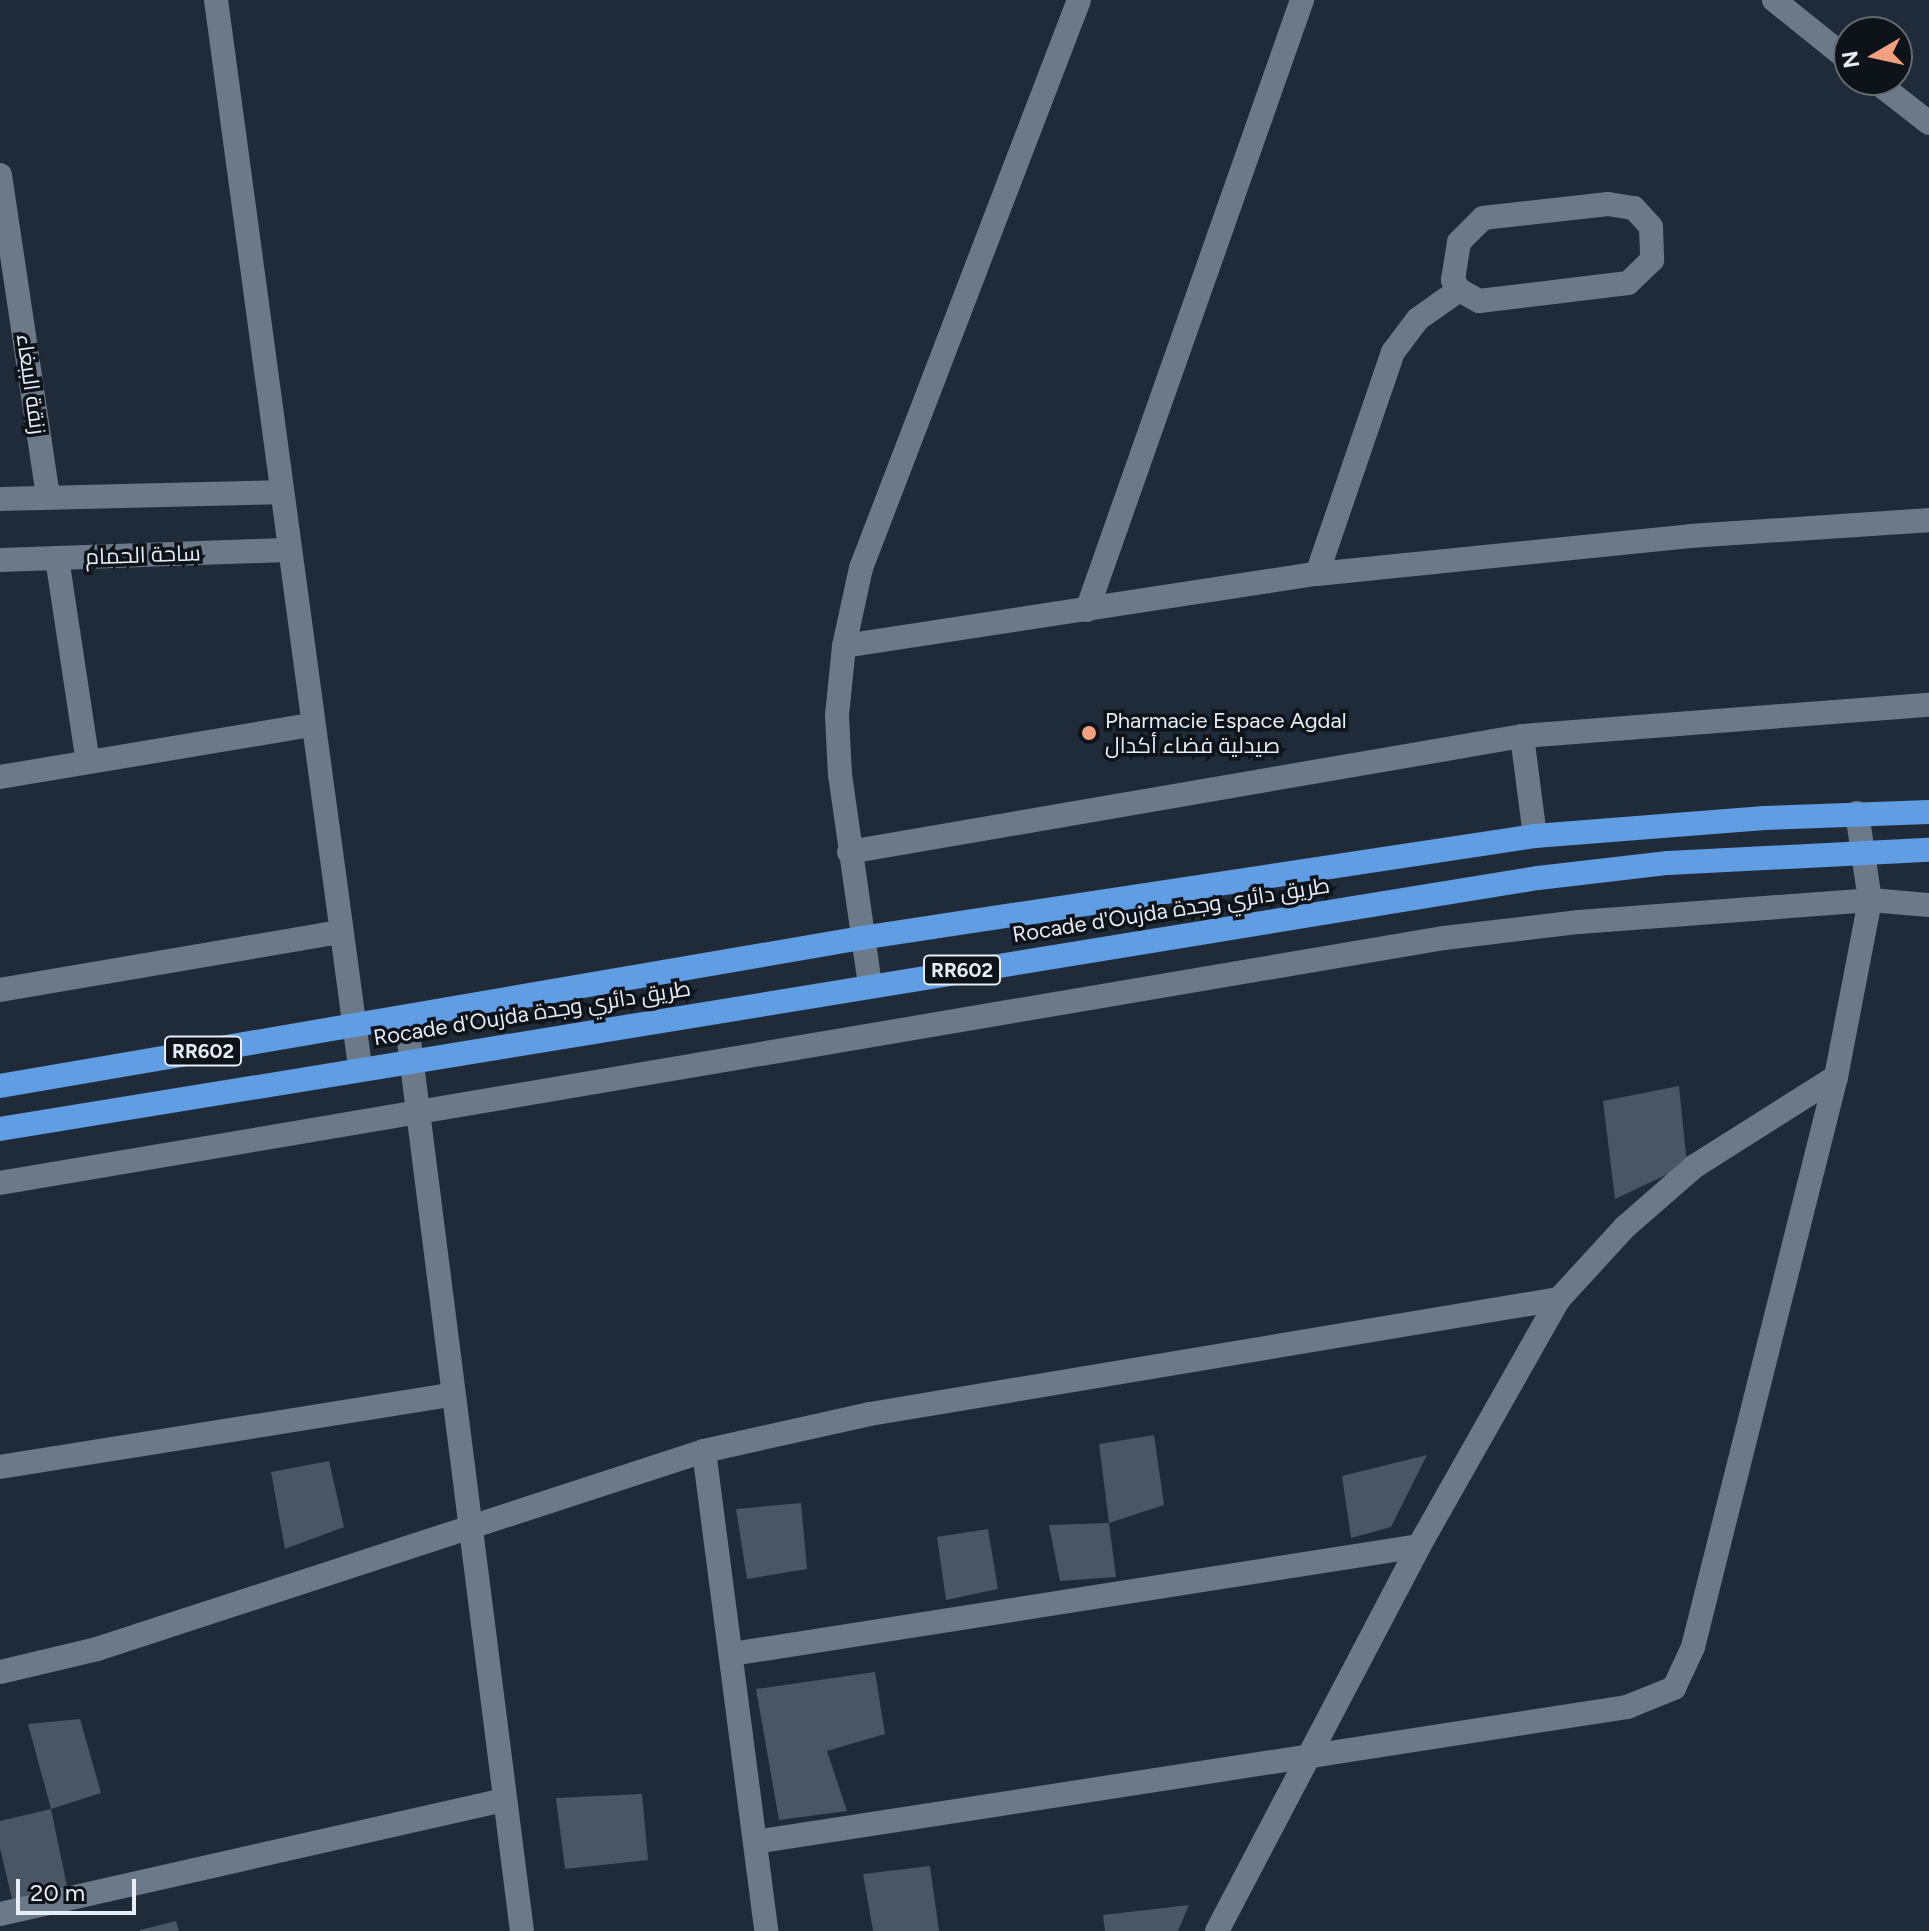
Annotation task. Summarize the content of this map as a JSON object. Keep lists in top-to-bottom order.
{
  "streets": {
    "highway": ["Rocade d'Oujda طريق دائري وجدة", "RR602"],
    "street": ["زنقة الببغاء", "ساحة الحمام"]
  },
  "places": ["Pharmacie Espace Agdal صيدلية فضاء أكدال"],
  "scale_bar": "20 m",
  "north": "left"
}
